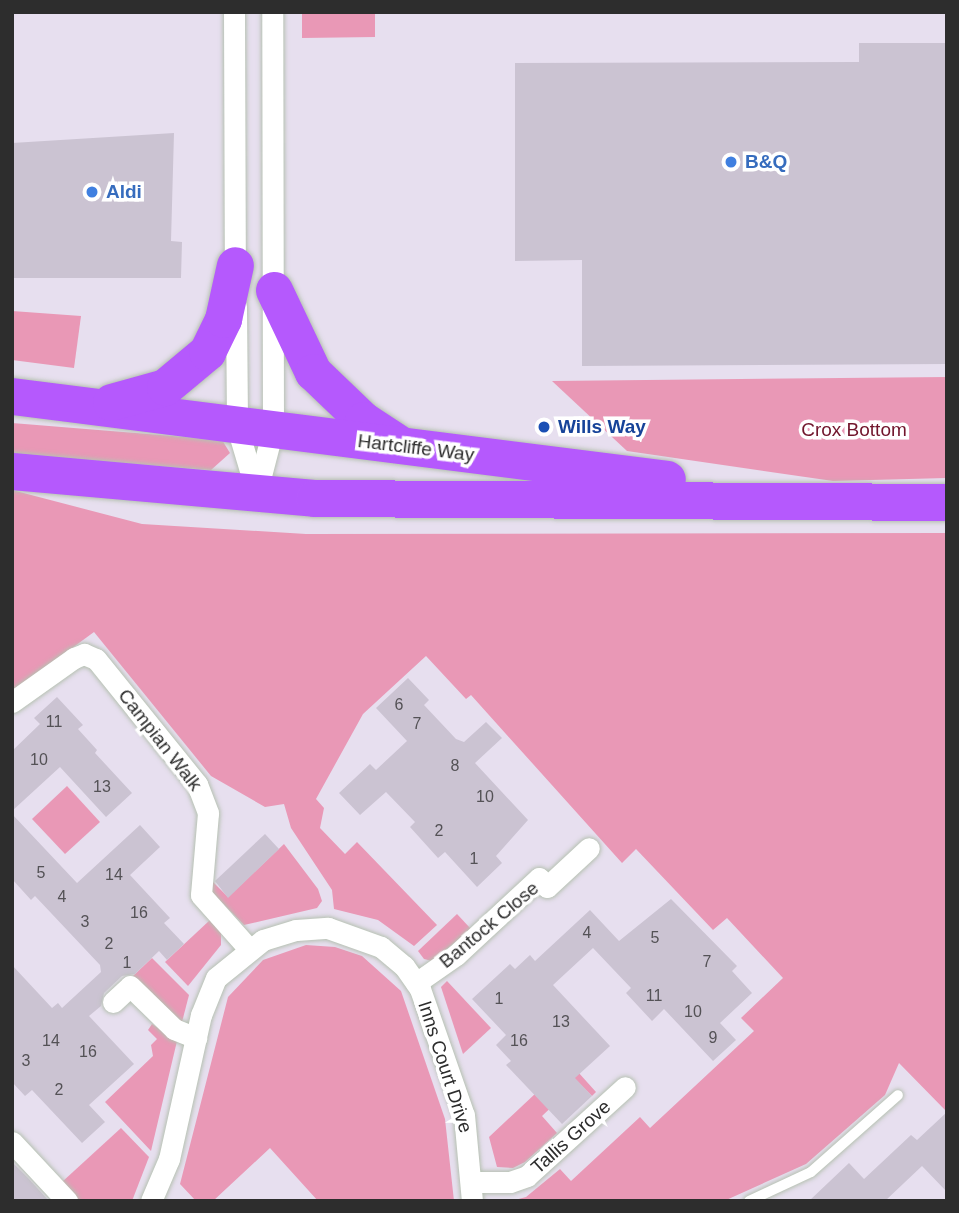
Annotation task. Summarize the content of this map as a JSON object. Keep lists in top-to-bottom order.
{
  "streets": {
    "highway": ["Hartcliffe Way"],
    "street": [
      "Campian Walk",
      "Bantock Close",
      "Inns Court Drive",
      "Tallis Grove"
    ]
  },
  "crossings": [
    ["Campian Walk", "Inns Court Drive"],
    ["Bantock Close", "Inns Court Drive"],
    ["Inns Court Drive", "Tallis Grove"]
  ],
  "parks": ["Crox Bottom"],
  "places": ["B&Q", "Aldi", "Wills Way"],
  "house_numbers": [
    "6",
    "11",
    "7",
    "10",
    "8",
    "13",
    "10",
    "2",
    "1",
    "5",
    "14",
    "4",
    "16",
    "3",
    "4",
    "5",
    "2",
    "7",
    "1",
    "11",
    "1",
    "10",
    "13",
    "9",
    "14",
    "16",
    "16",
    "3",
    "2"
  ]
}
